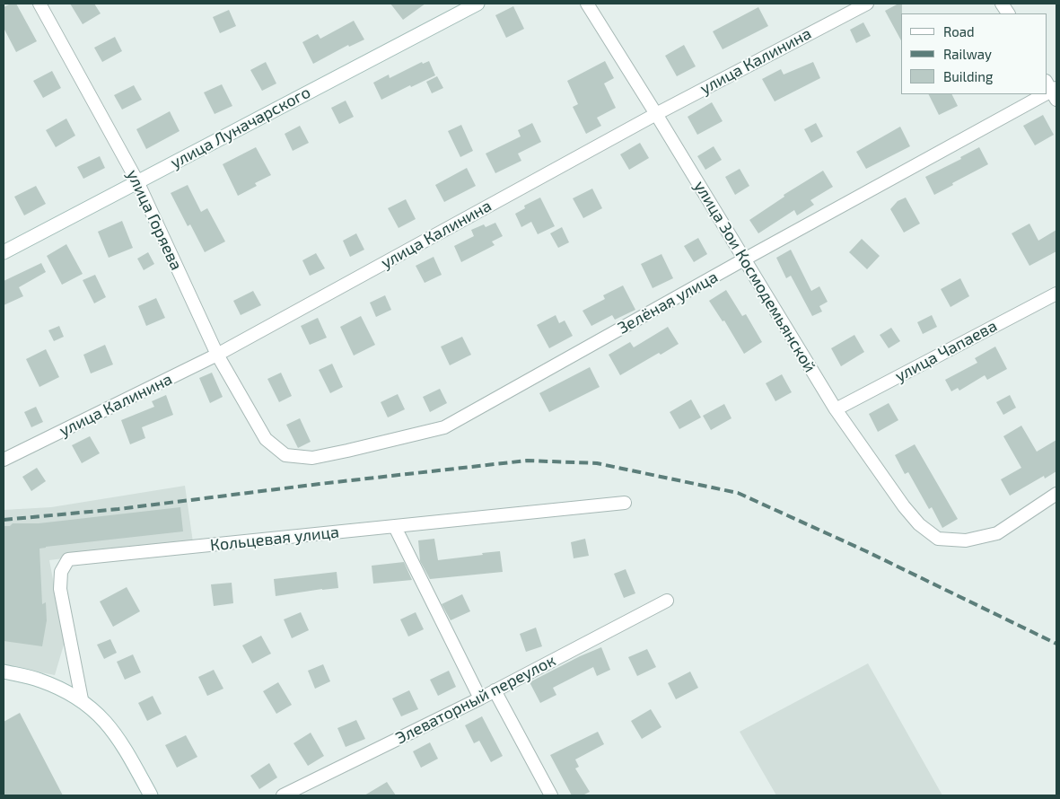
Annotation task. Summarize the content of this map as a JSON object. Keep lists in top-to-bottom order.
{
  "streets": {
    "main road": ["улица Луначарского"],
    "street": [
      "улица Калинина",
      "улица Горяева",
      "улица Зои Космодемьянской",
      "Зелёная улица",
      "улица Чапаева",
      "Кольцевая улица",
      "Элеваторный переулок"
    ]
  },
  "crossings": [
    ["улица Калинина", "улица Горяева"],
    ["улица Калинина", "улица Зои Космодемьянской"],
    ["улица Луначарского", "улица Горяева"],
    ["улица Горяева", "Зелёная улица"],
    ["улица Зои Космодемьянской", "Зелёная улица"],
    ["улица Зои Космодемьянской", "улица Чапаева"]
  ],
  "legend": ["Road", "Railway", "Building"]
}
